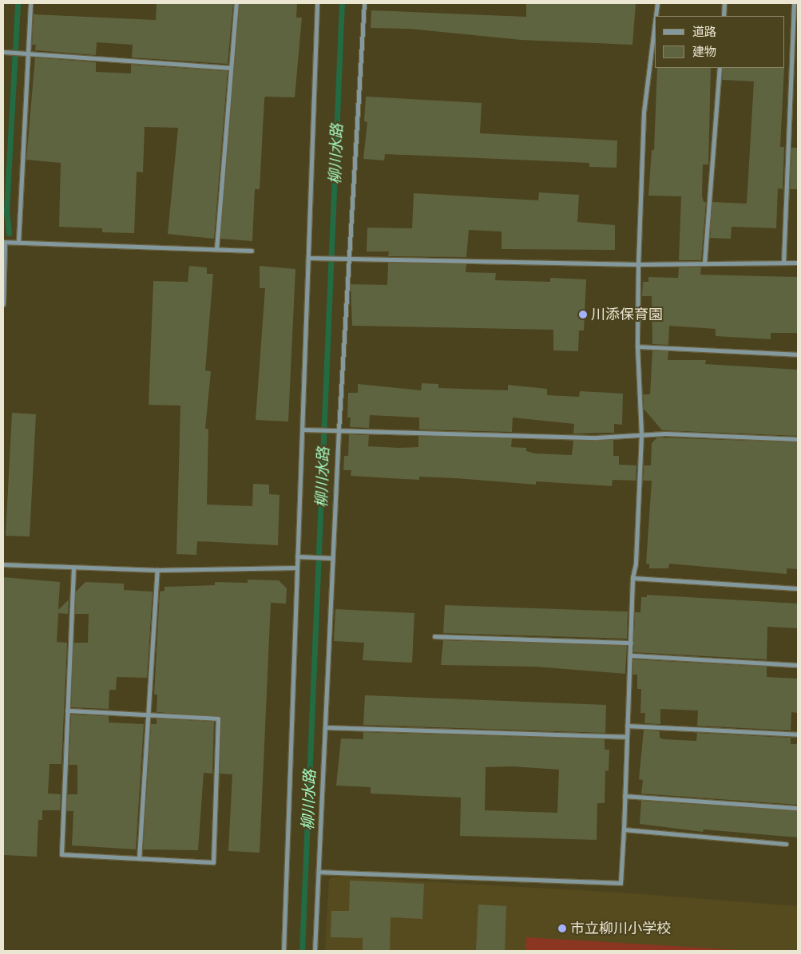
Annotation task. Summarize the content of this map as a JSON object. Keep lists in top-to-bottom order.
{
  "water": ["柳川水路"],
  "places": ["川添保育園", "市立柳川小学校"],
  "legend": ["道路", "建物"]
}
